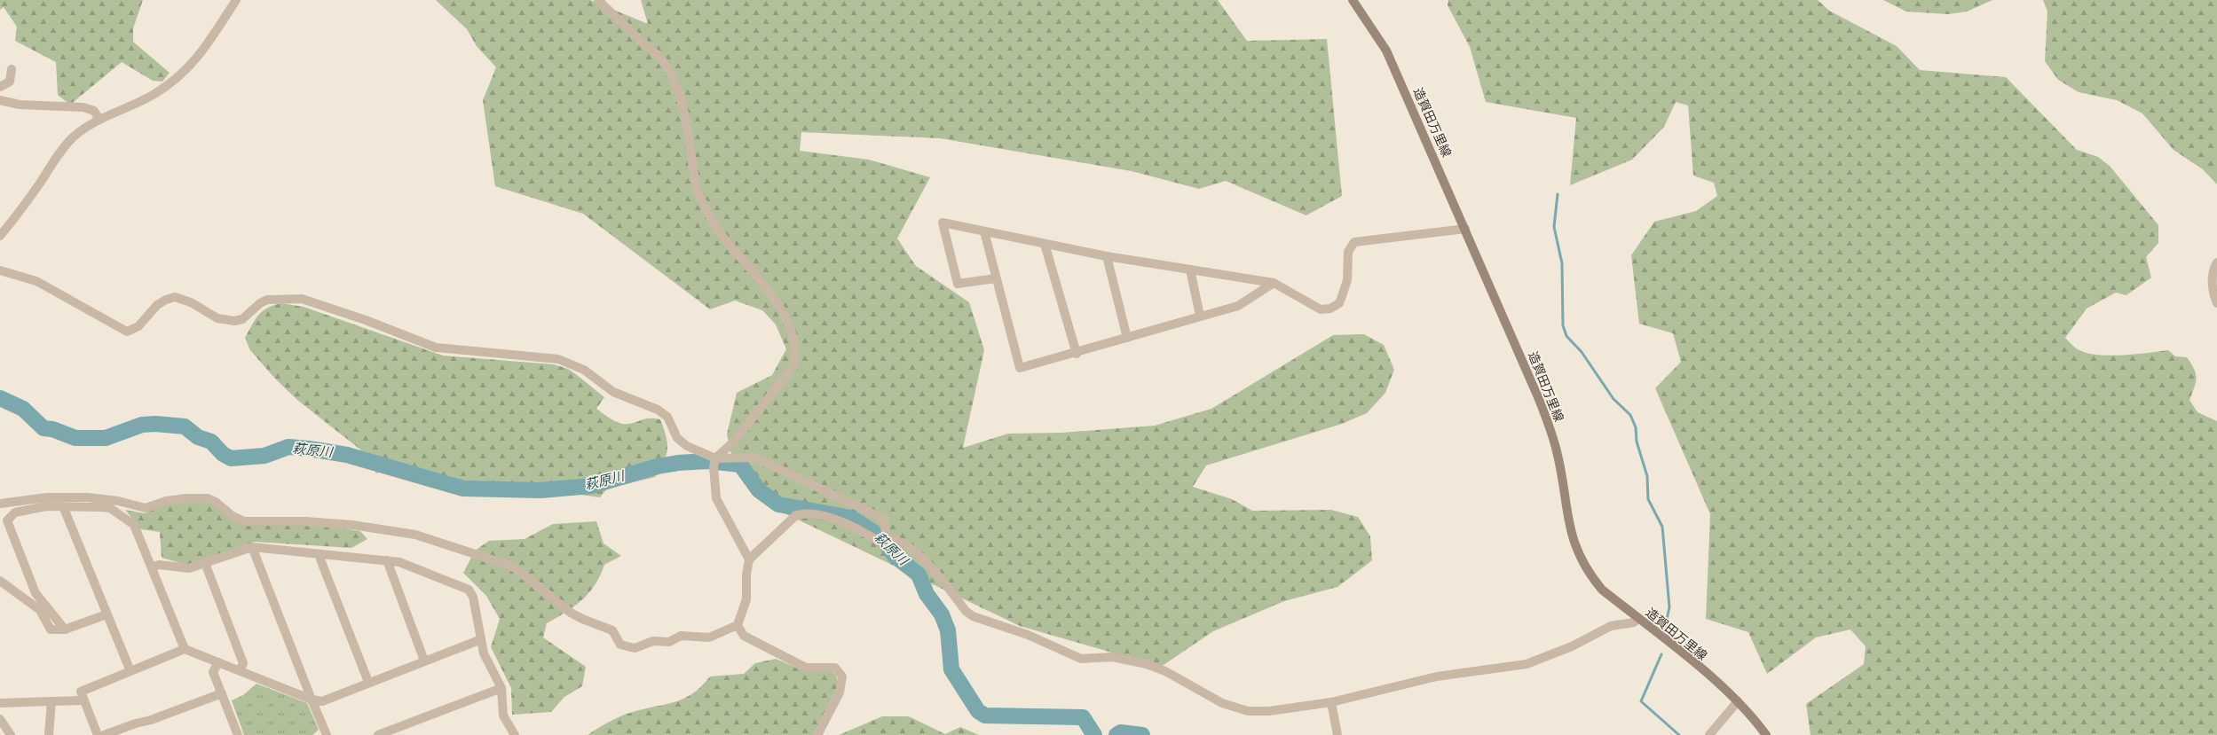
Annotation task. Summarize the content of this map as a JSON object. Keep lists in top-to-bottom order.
{
  "streets": {
    "main road": ["造賀田万里線"]
  },
  "water": ["萩原川"]
}
